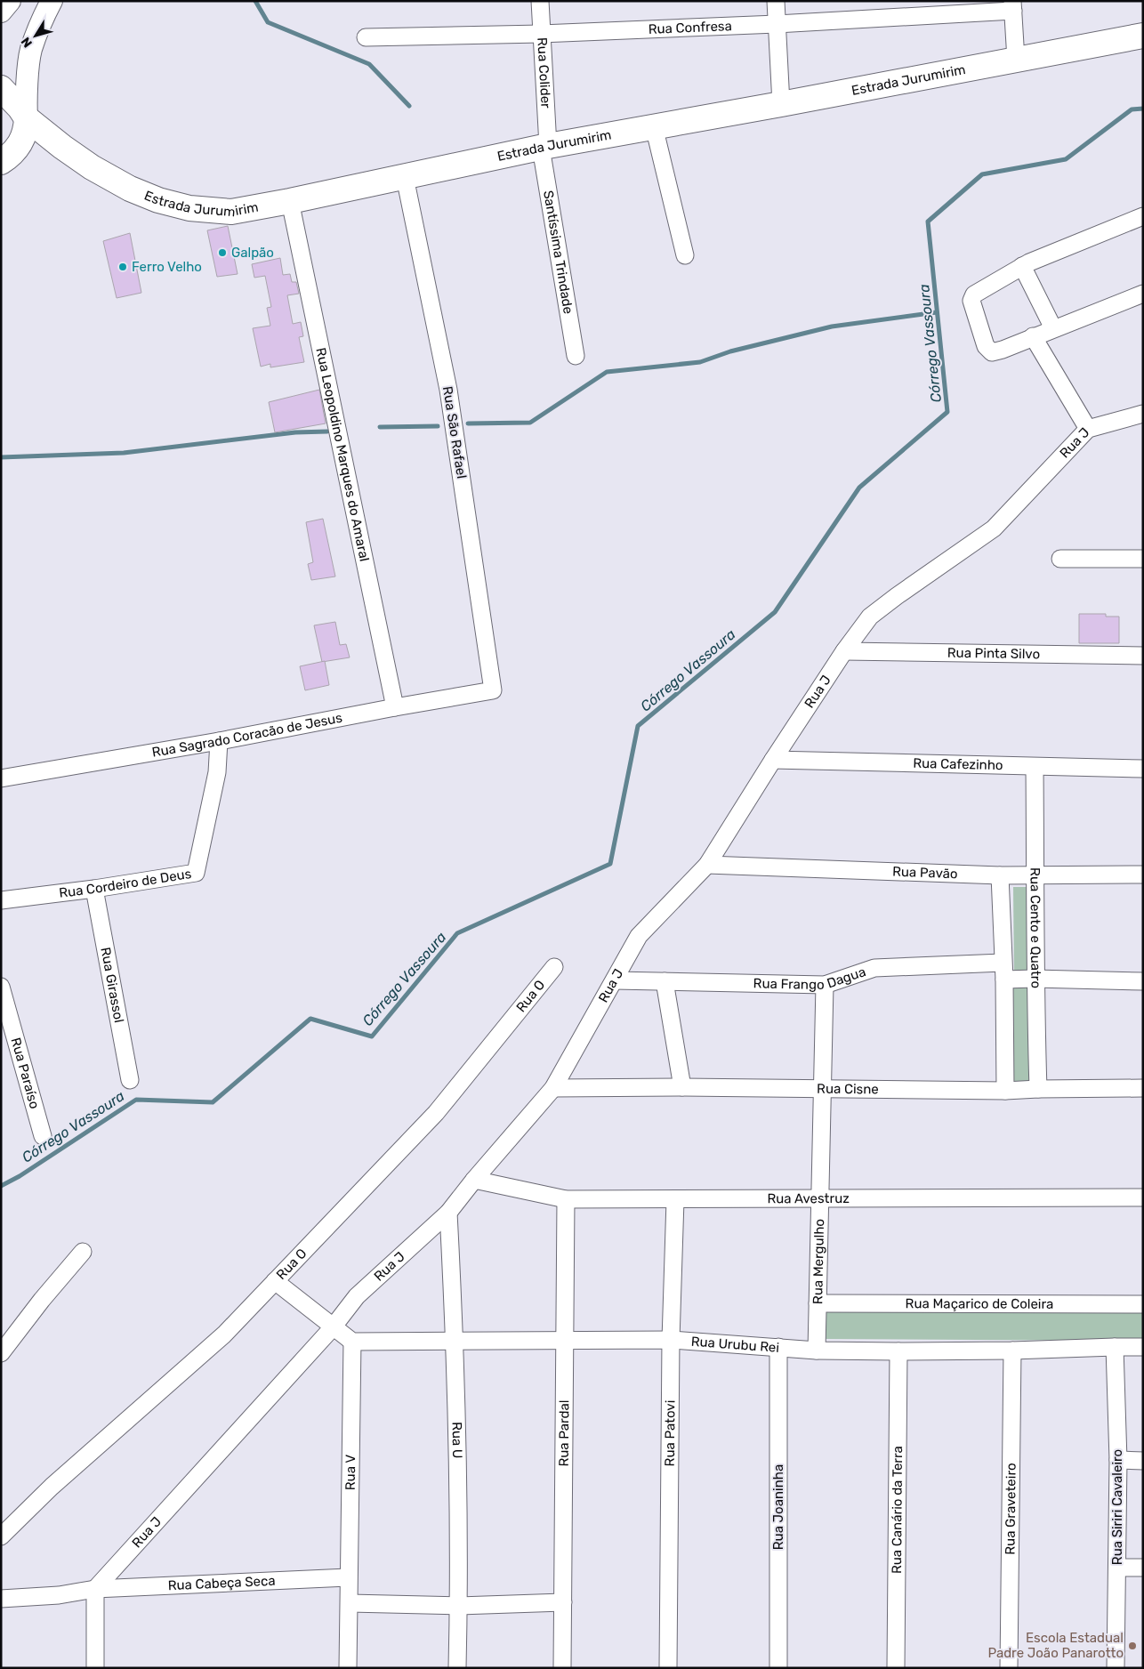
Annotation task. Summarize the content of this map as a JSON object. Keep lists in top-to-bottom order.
{
  "streets": {
    "main road": ["Estrada Jurumirim"],
    "street": [
      "Rua Confresa",
      "Rua Colider",
      "Santíssima Trindade",
      "Rua São Rafael",
      "Rua J",
      "Rua Leopoldino Marques do Amaral",
      "Rua Pinta Silvo",
      "Rua Sagrado Coracão de Jesus",
      "Rua Cafezinho",
      "Rua Pavão",
      "Rua Cordeiro de Deus",
      "Rua Cento e Quatro",
      "Rua Frango Dagua",
      "Rua Girassol",
      "Rua O",
      "Rua Paraíso",
      "Rua Cisne",
      "Rua Avestruz",
      "Rua Mergulho",
      "Rua Maçarico de Coleira",
      "Rua Urubu Rei",
      "Rua Pardal",
      "Rua Patovi",
      "Rua U",
      "Rua V",
      "Rua Joaninha",
      "Rua Siriri Cavaleiro",
      "Rua Graveteiro",
      "Rua Canário da Terra",
      "Rua Cabeça Seca"
    ]
  },
  "crossings": [
    ["Rua Confresa", "Rua Colider"],
    ["Rua Colider", "Estrada Jurumirim"],
    ["Rua Colider", "Santíssima Trindade"],
    ["Estrada Jurumirim", "Santíssima Trindade"],
    ["Estrada Jurumirim", "Rua São Rafael"],
    ["Estrada Jurumirim", "Rua Leopoldino Marques do Amaral"],
    ["Rua São Rafael", "Rua Sagrado Coracão de Jesus"],
    ["Rua J", "Rua Pinta Silvo"],
    ["Rua J", "Rua Cafezinho"],
    ["Rua J", "Rua Pavão"],
    ["Rua J", "Rua Frango Dagua"],
    ["Rua J", "Rua Cisne"],
    ["Rua J", "Rua Avestruz"],
    ["Rua J", "Rua U"],
    ["Rua J", "Rua Cabeça Seca"],
    ["Rua Leopoldino Marques do Amaral", "Rua Sagrado Coracão de Jesus"],
    ["Rua Sagrado Coracão de Jesus", "Rua Cordeiro de Deus"],
    ["Rua Cafezinho", "Rua Cento e Quatro"],
    ["Rua Pavão", "Rua Cento e Quatro"],
    ["Rua Cordeiro de Deus", "Rua Girassol"],
    ["Rua Cento e Quatro", "Rua Cisne"],
    ["Rua Frango Dagua", "Rua Mergulho"],
    ["Rua Cisne", "Rua Mergulho"],
    ["Rua Avestruz", "Rua Mergulho"],
    ["Rua Avestruz", "Rua Pardal"],
    ["Rua Avestruz", "Rua Patovi"],
    ["Rua Mergulho", "Rua Maçarico de Coleira"],
    ["Rua Mergulho", "Rua Urubu Rei"],
    ["Rua Urubu Rei", "Rua Pardal"],
    ["Rua Urubu Rei", "Rua Patovi"],
    ["Rua Urubu Rei", "Rua U"],
    ["Rua Urubu Rei", "Rua V"],
    ["Rua Urubu Rei", "Rua Joaninha"],
    ["Rua Urubu Rei", "Rua Siriri Cavaleiro"],
    ["Rua Urubu Rei", "Rua Graveteiro"],
    ["Rua Urubu Rei", "Rua Canário da Terra"],
    ["Rua V", "Rua Cabeça Seca"]
  ],
  "water": ["Córrego Vassoura"],
  "places": ["Galpão", "Ferro Velho", "Escola Estadual Padre João Panarotto"],
  "north": "bottom left"
}
